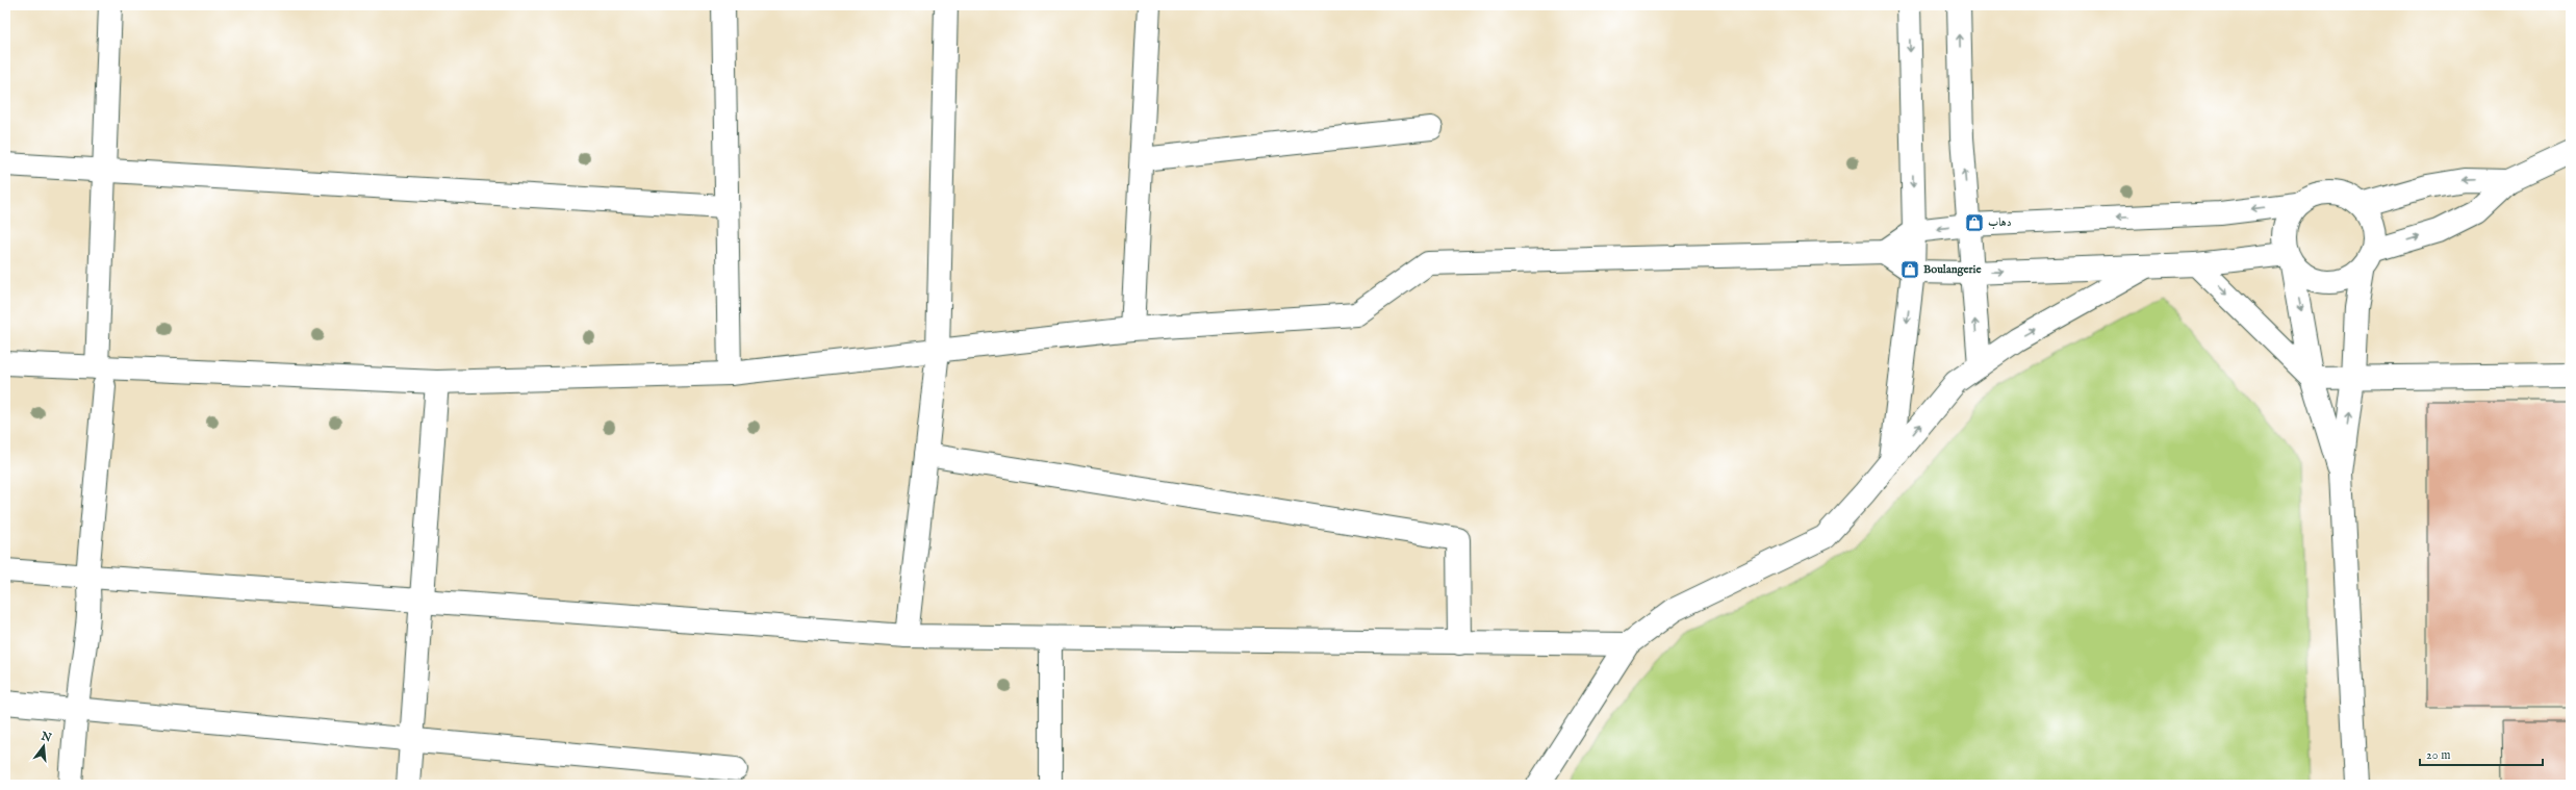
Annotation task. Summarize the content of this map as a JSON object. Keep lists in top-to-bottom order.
{
  "places": {
    "shop": ["دهاب", "Boulangerie"]
  },
  "scale_bar": "20 m",
  "north": "top"
}
